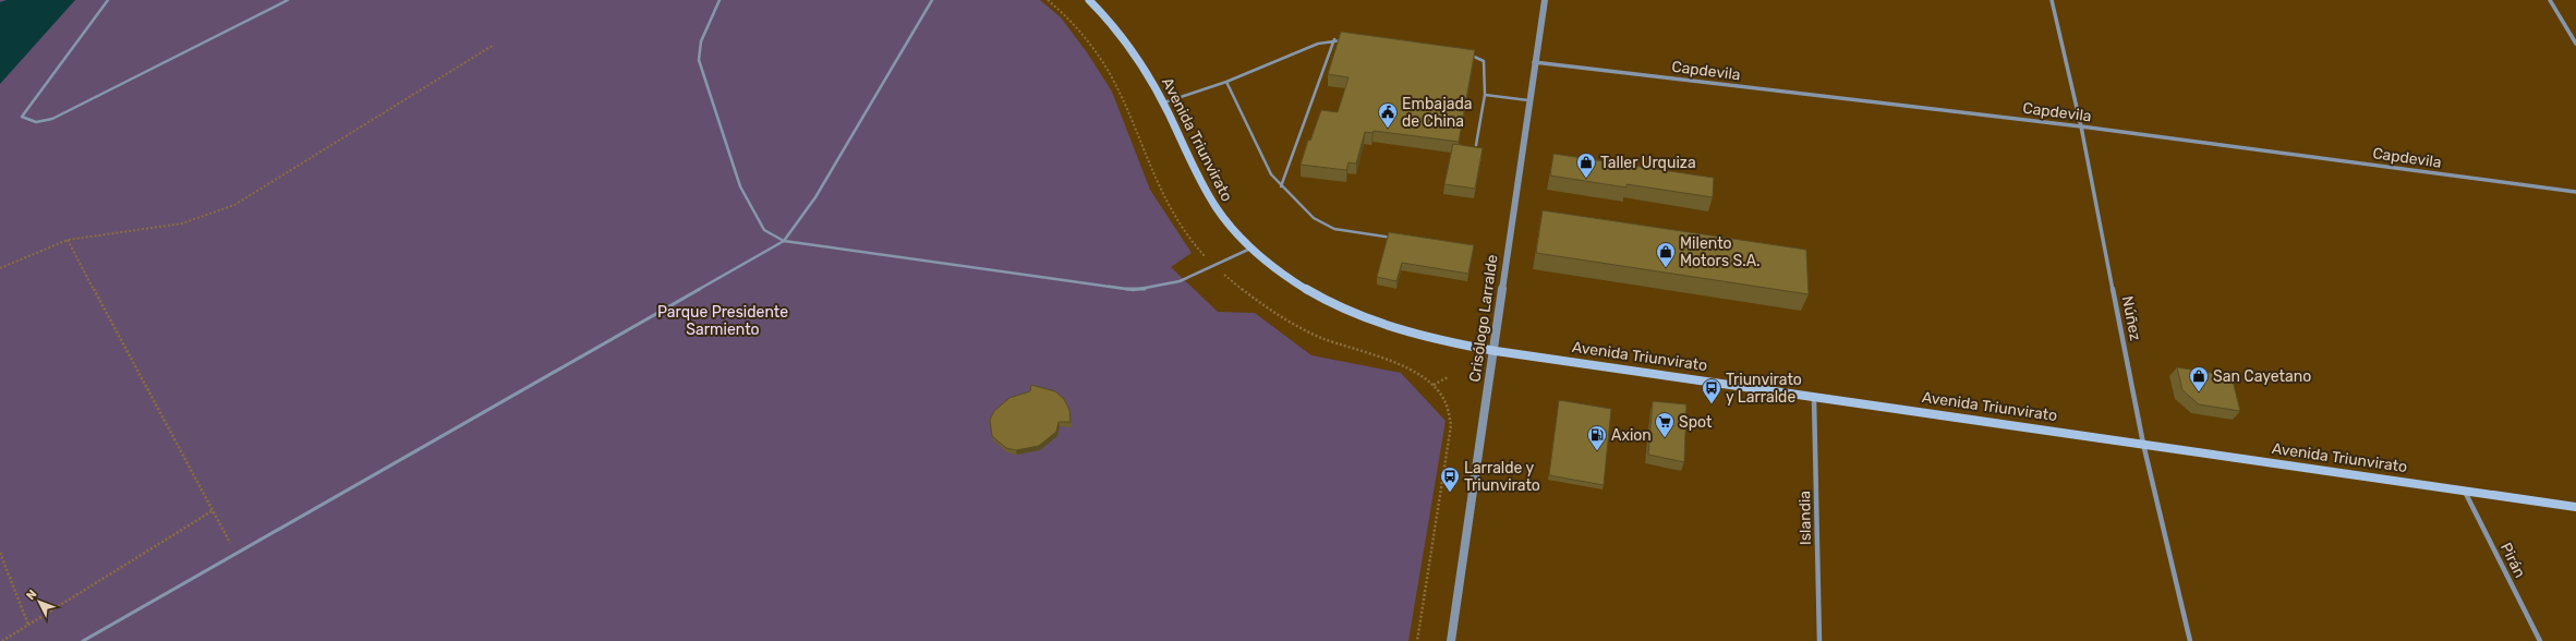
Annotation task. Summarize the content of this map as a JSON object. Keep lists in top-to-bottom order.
{
  "streets": {
    "main road": ["Avenida Triunvirato"],
    "street": [
      "Capdevila",
      "Crisólogo Larralde",
      "Núñez",
      "Islandia",
      "Pirán"
    ]
  },
  "crossings": [
    ["Capdevila", "Crisólogo Larralde"],
    ["Capdevila", "Núñez"],
    ["Avenida Triunvirato", "Crisólogo Larralde"],
    ["Avenida Triunvirato", "Núñez"],
    ["Avenida Triunvirato", "Islandia"],
    ["Avenida Triunvirato", "Pirán"]
  ],
  "parks": ["Parque Presidente Sarmiento"],
  "places": {
    "public building": ["Embajada de China"],
    "shop": ["Taller Urquiza", "Milento Motors S.A.", "San Cayetano"],
    "bus stop": ["Triunvirato y Larralde", "Larralde y Triunvirato"],
    "supermarket": ["Spot"],
    "fuel station": ["Axion"]
  },
  "north": "top left"
}
